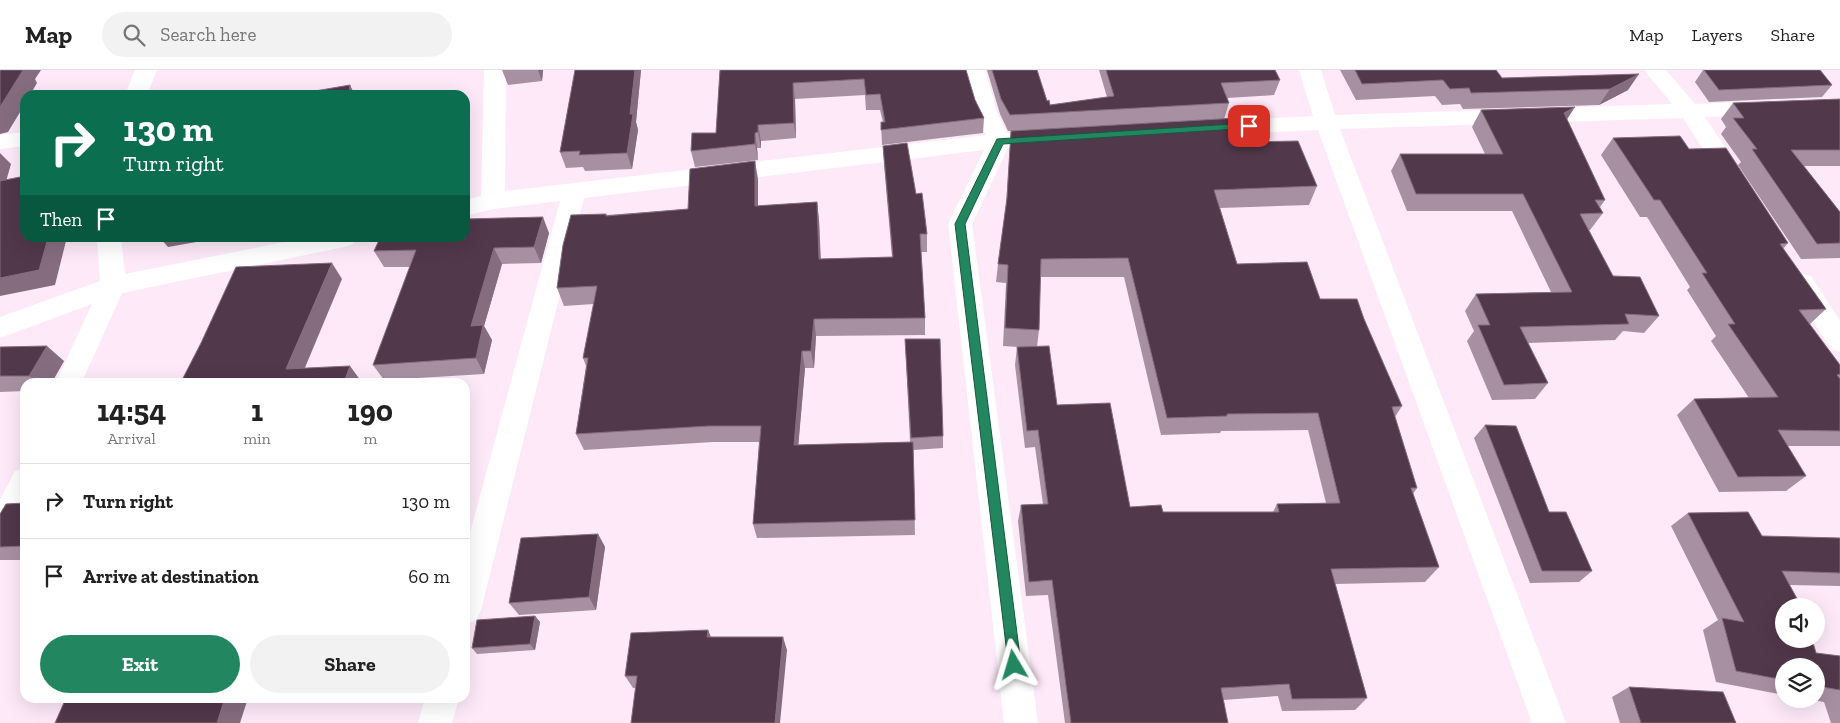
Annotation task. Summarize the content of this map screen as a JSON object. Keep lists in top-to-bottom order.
{
  "page": {
    "header": "Map",
    "search": "Search here",
    "nav": ["Map", "Layers", "Share"],
    "turn": ["130 m", "Turn right"],
    "then": "Then",
    "eta": [
      "14:54",
      "Arrival",
      "1",
      "min",
      "190",
      "m"
    ],
    "list": [
      {
        "name": "Turn right",
        "value": "130 m"
      },
      {
        "name": "Arrive at destination",
        "value": "60 m"
      }
    ],
    "buttons": ["Exit", "Share"]
  }
}
